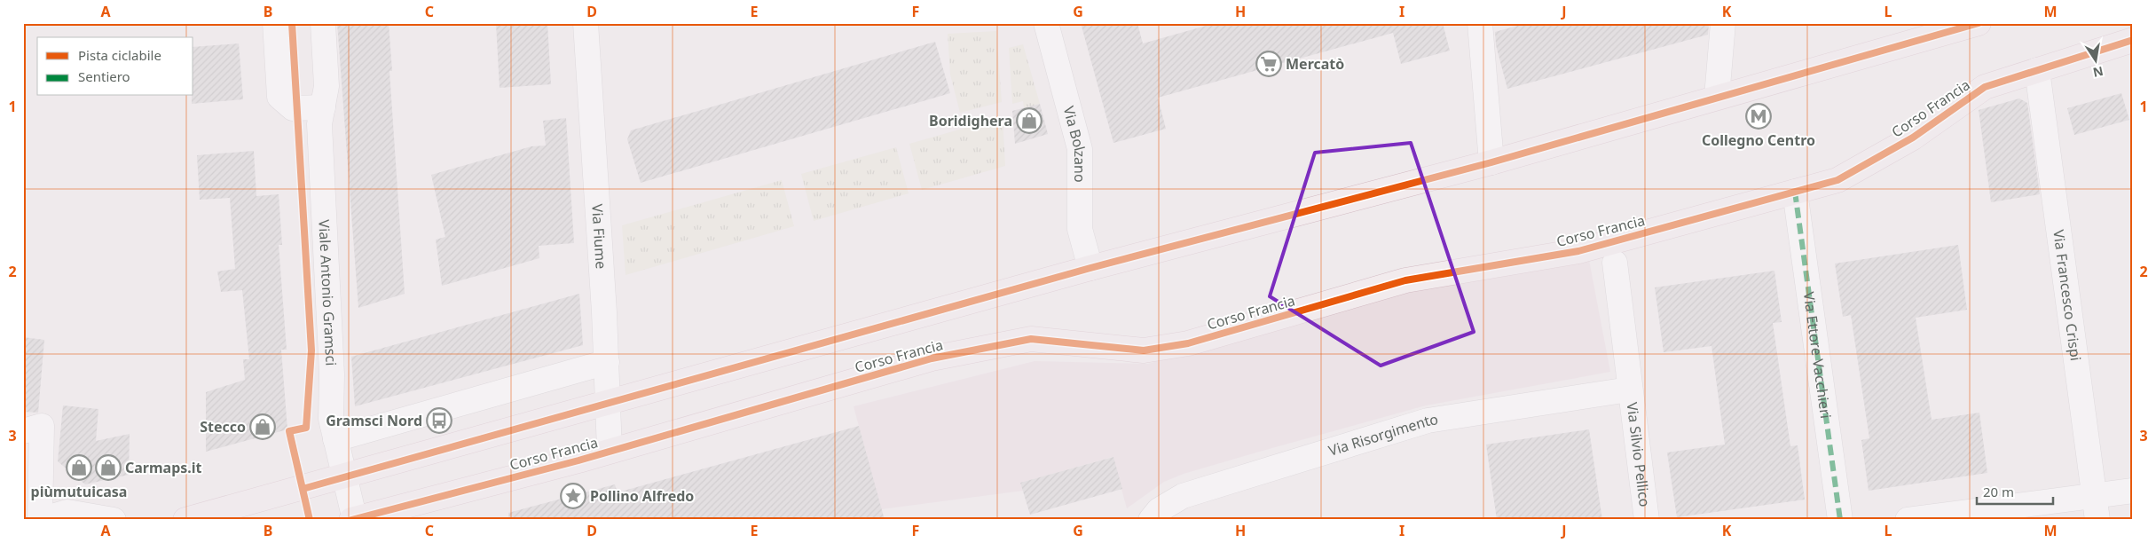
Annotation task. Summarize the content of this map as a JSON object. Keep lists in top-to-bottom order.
{
  "streets": {
    "main road": ["Corso Francia"],
    "street": [
      "Via Bolzano",
      "Via Fiume",
      "Viale Antonio Gramsci",
      "Via Francesco Crispi",
      "Via Ettore Vacchieri",
      "Via Risorgimento",
      "Via Silvio Pellico"
    ]
  },
  "crossings": [
    ["Corso Francia", "Via Fiume"],
    ["Corso Francia", "Viale Antonio Gramsci"],
    ["Corso Francia", "Via Francesco Crispi"],
    ["Corso Francia", "Via Ettore Vacchieri"],
    ["Via Risorgimento", "Via Silvio Pellico"]
  ],
  "places": {
    "supermarket": ["Mercatò"],
    "metro station": ["Collegno Centro"],
    "shop": [
      "Boridighera",
      "Stecco",
      "piùmutuicasa",
      "Carmaps.it"
    ],
    "bus stop": ["Gramsci Nord"],
    "place": ["Pollino Alfredo"]
  },
  "legend": ["Pista ciclabile", "Sentiero"],
  "scale_bar": "20 m",
  "north": "bottom",
  "grid": {
    "columns": [
      "A",
      "B",
      "C",
      "D",
      "E",
      "F",
      "G",
      "H",
      "I",
      "J",
      "K",
      "L",
      "M"
    ],
    "rows": ["1", "2", "3"]
  }
}
